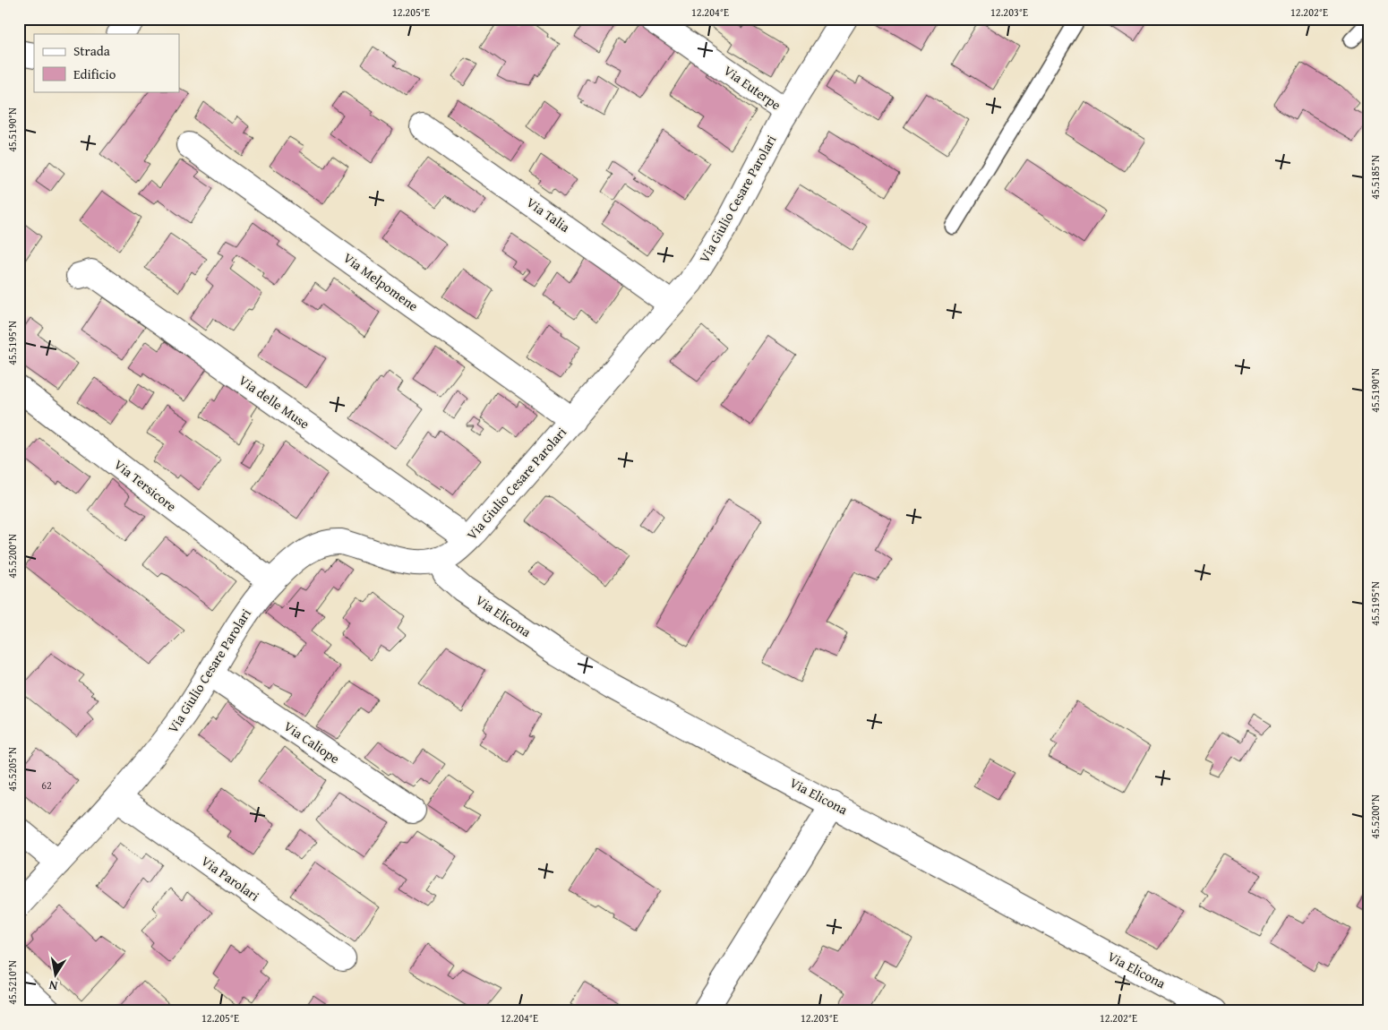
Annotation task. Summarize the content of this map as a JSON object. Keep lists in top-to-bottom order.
{
  "streets": {
    "street": [
      "Via Euterpe",
      "Via Giulio Cesare Parolari",
      "Via Talia",
      "Via Melpomene",
      "Via delle Muse",
      "Via Tersicore",
      "Via Elicona",
      "Via Caliope",
      "Via Parolari"
    ]
  },
  "crossings": [
    ["Via Euterpe", "Via Giulio Cesare Parolari"],
    ["Via Giulio Cesare Parolari", "Via Talia"],
    ["Via Giulio Cesare Parolari", "Via Melpomene"],
    ["Via Giulio Cesare Parolari", "Via delle Muse"],
    ["Via Giulio Cesare Parolari", "Via Tersicore"],
    ["Via Giulio Cesare Parolari", "Via Elicona"],
    ["Via Giulio Cesare Parolari", "Via Caliope"],
    ["Via Giulio Cesare Parolari", "Via Parolari"]
  ],
  "house_numbers": ["62"],
  "legend": ["Strada", "Edificio"],
  "north": "bottom",
  "coordinates": [
    "12.205°E",
    "12.204°E",
    "12.203°E",
    "12.202°E",
    "45.5190°N",
    "45.5185°N",
    "45.5195°N",
    "45.5200°N",
    "45.5205°N",
    "45.5210°N"
  ]
}
